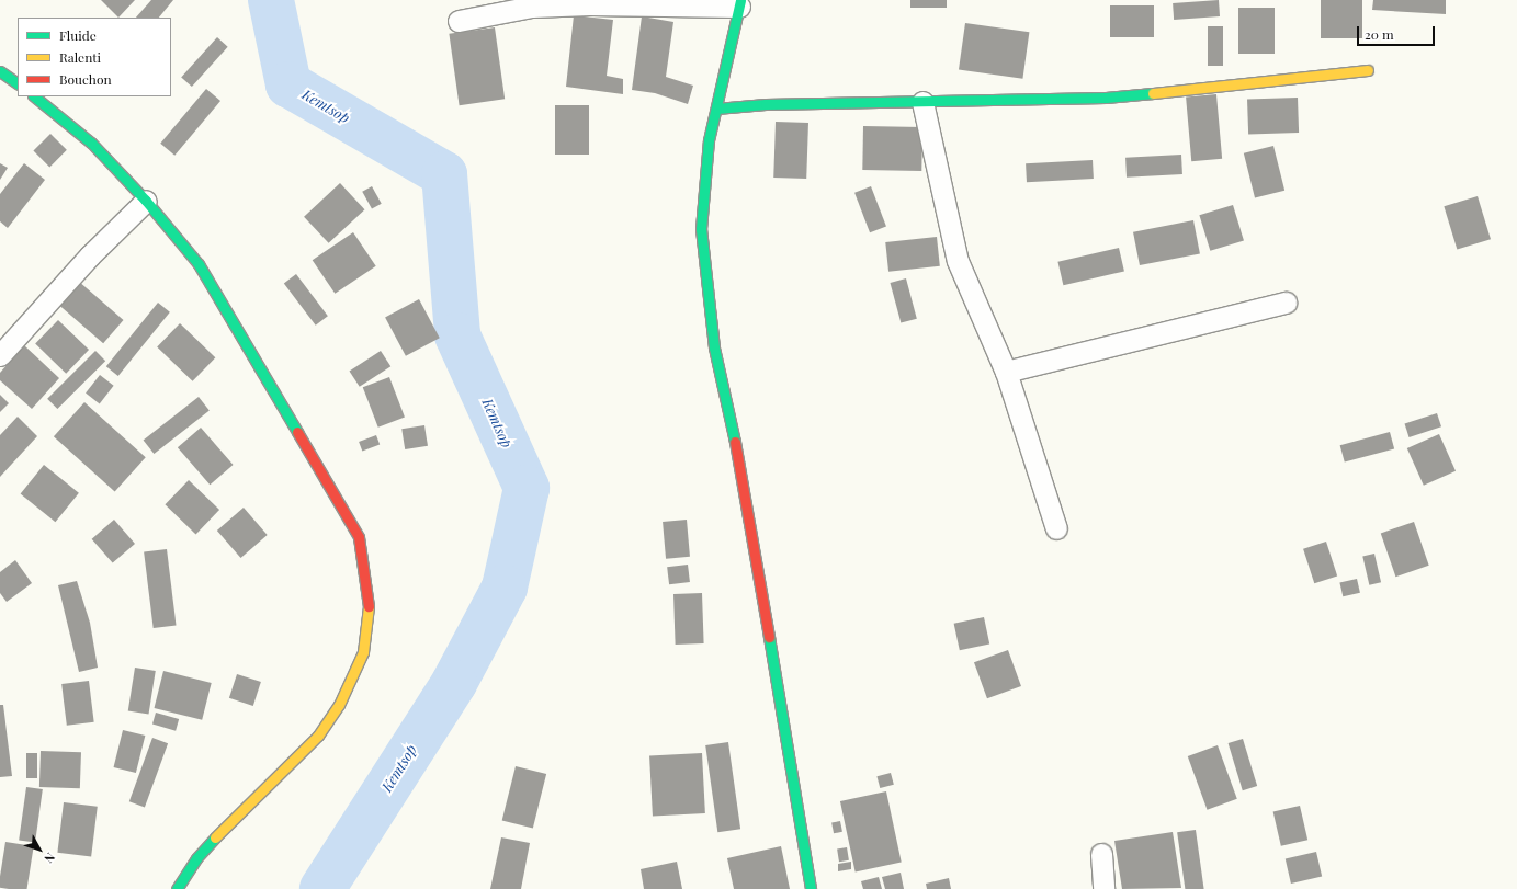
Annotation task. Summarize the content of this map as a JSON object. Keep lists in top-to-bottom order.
{
  "water": ["Kemtsop"],
  "legend": ["Fluide", "Ralenti", "Bouchon"],
  "scale_bar": "20 m",
  "north": "bottom right"
}
